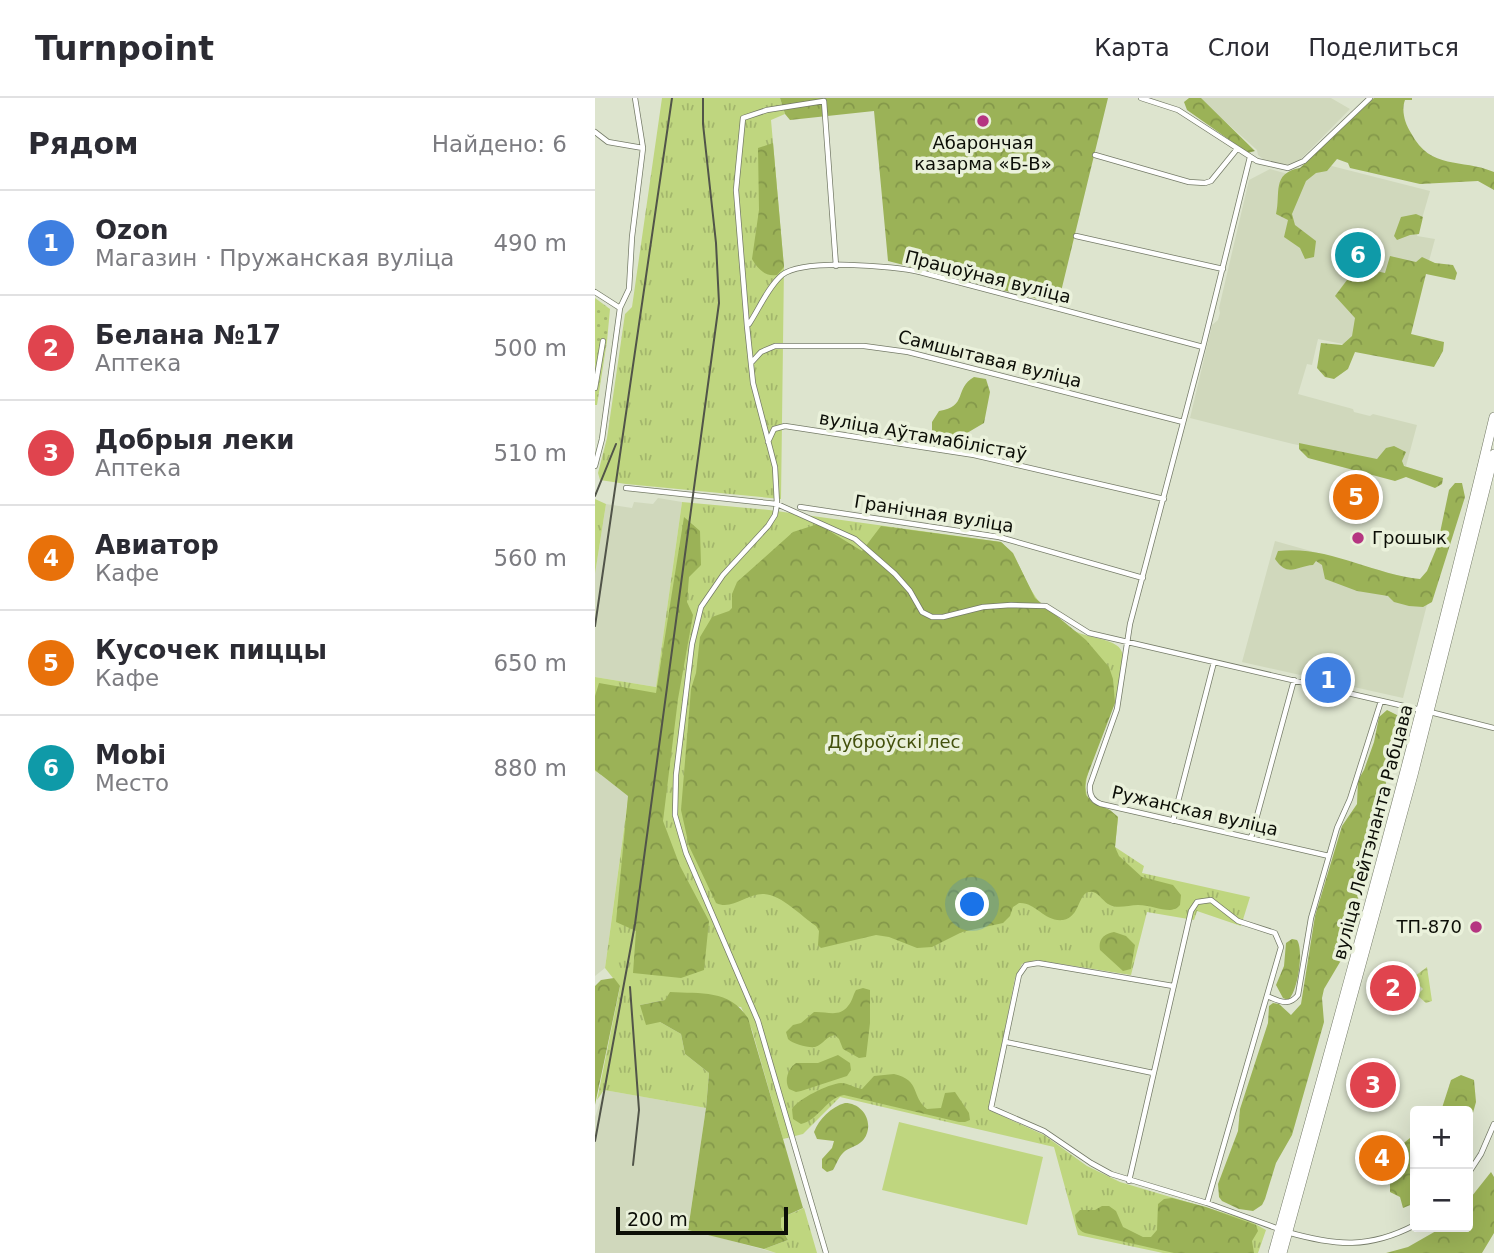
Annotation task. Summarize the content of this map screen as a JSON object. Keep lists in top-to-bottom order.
{
  "streets": {
    "highway": ["вуліца Лейтэнанта Рабцава"],
    "street": [
      "Працоўная вуліца",
      "Самшытавая вуліца",
      "вуліца Аўтамабілістаў",
      "Гранічная вуліца",
      "Ружанская вуліца"
    ]
  },
  "parks": ["Дуброўскі лес"],
  "places": ["Абарончая казарма «Б-В»", "Грошык", "ТП-870"],
  "scale_bar": "200 m",
  "page": {
    "header": "Turnpoint",
    "nav": ["Карта", "Слои", "Поделиться"],
    "heading": ["Рядом", "Найдено: 6"],
    "list": [
      {
        "mark": "1",
        "name": "Ozon",
        "note": "Магазин · Пружанская вуліца",
        "value": "490 m"
      },
      {
        "mark": "2",
        "name": "Белана №17",
        "note": "Аптека",
        "value": "500 m"
      },
      {
        "mark": "3",
        "name": "Добрыя леки",
        "note": "Аптека",
        "value": "510 m"
      },
      {
        "mark": "4",
        "name": "Авиатор",
        "note": "Кафе",
        "value": "560 m"
      },
      {
        "mark": "5",
        "name": "Кусочек пиццы",
        "note": "Кафе",
        "value": "650 m"
      },
      {
        "mark": "6",
        "name": "Mobi",
        "note": "Место",
        "value": "880 m"
      }
    ],
    "pins": [
      "6",
      "5",
      "1",
      "2",
      "3",
      "4"
    ],
    "map_buttons": ["+", "−"],
    "scale": "200 m"
  }
}
